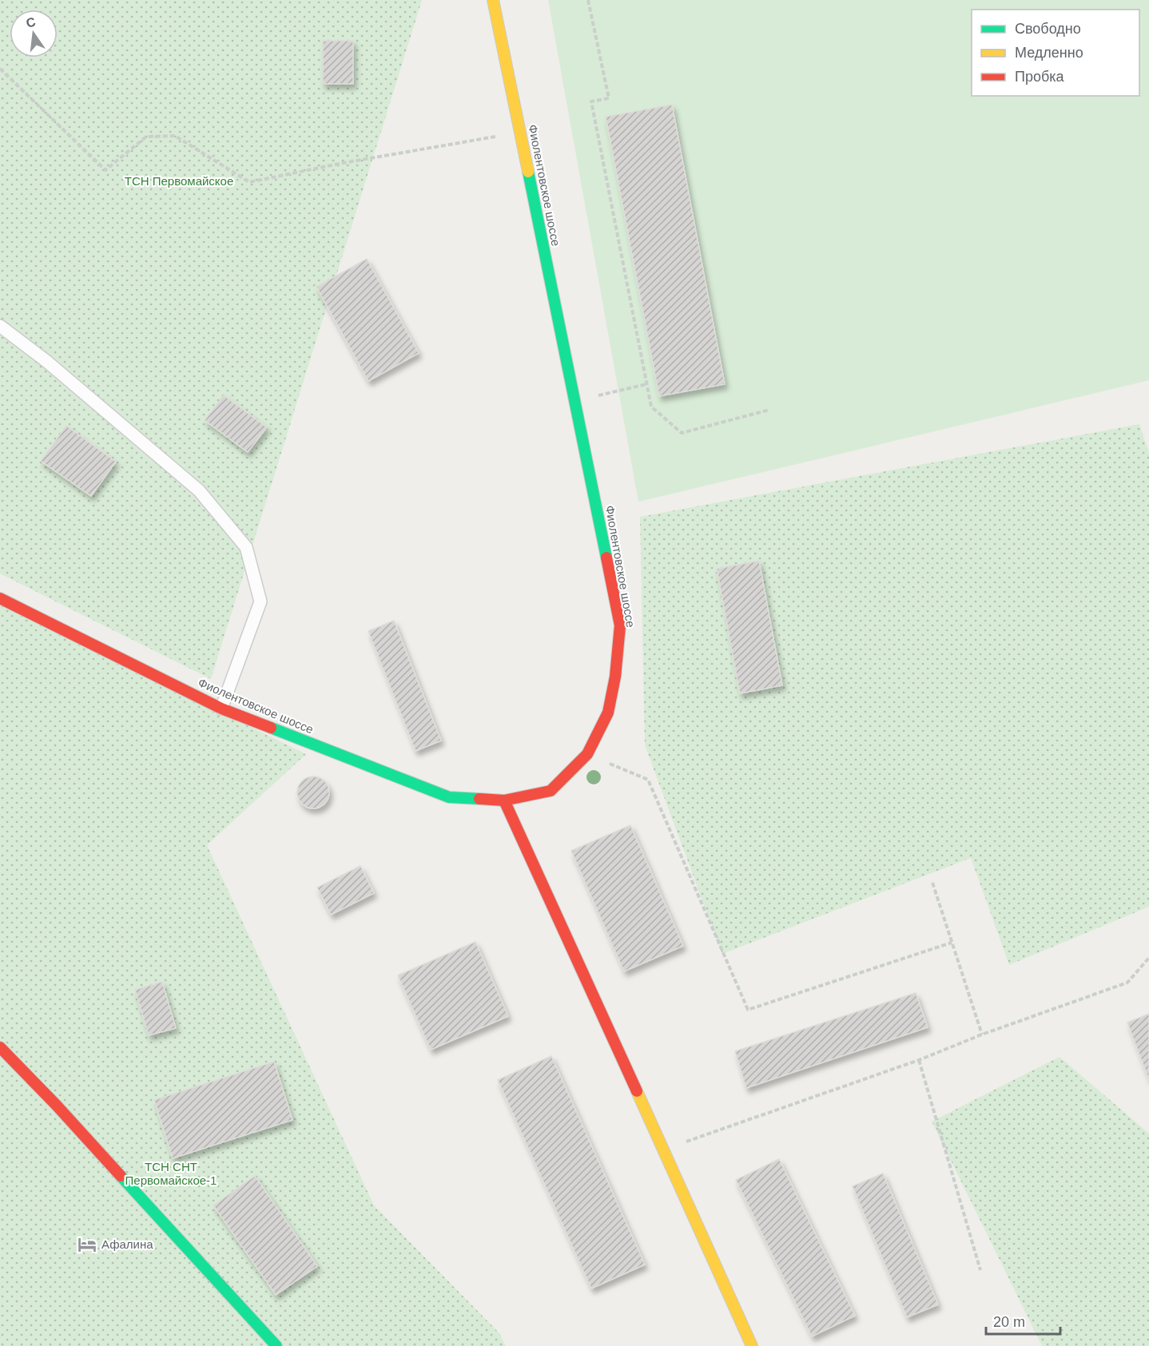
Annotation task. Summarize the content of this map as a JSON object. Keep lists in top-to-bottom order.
{
  "streets": {
    "street": ["Фиолентовское шоссе"]
  },
  "parks": ["ТСН Первомайское", "ТСН СНТ Первомайское-1"],
  "places": {
    "hotel": ["Афалина"]
  },
  "legend": ["Свободно", "Медленно", "Пробка"],
  "scale_bar": "20 m",
  "north": "top"
}
